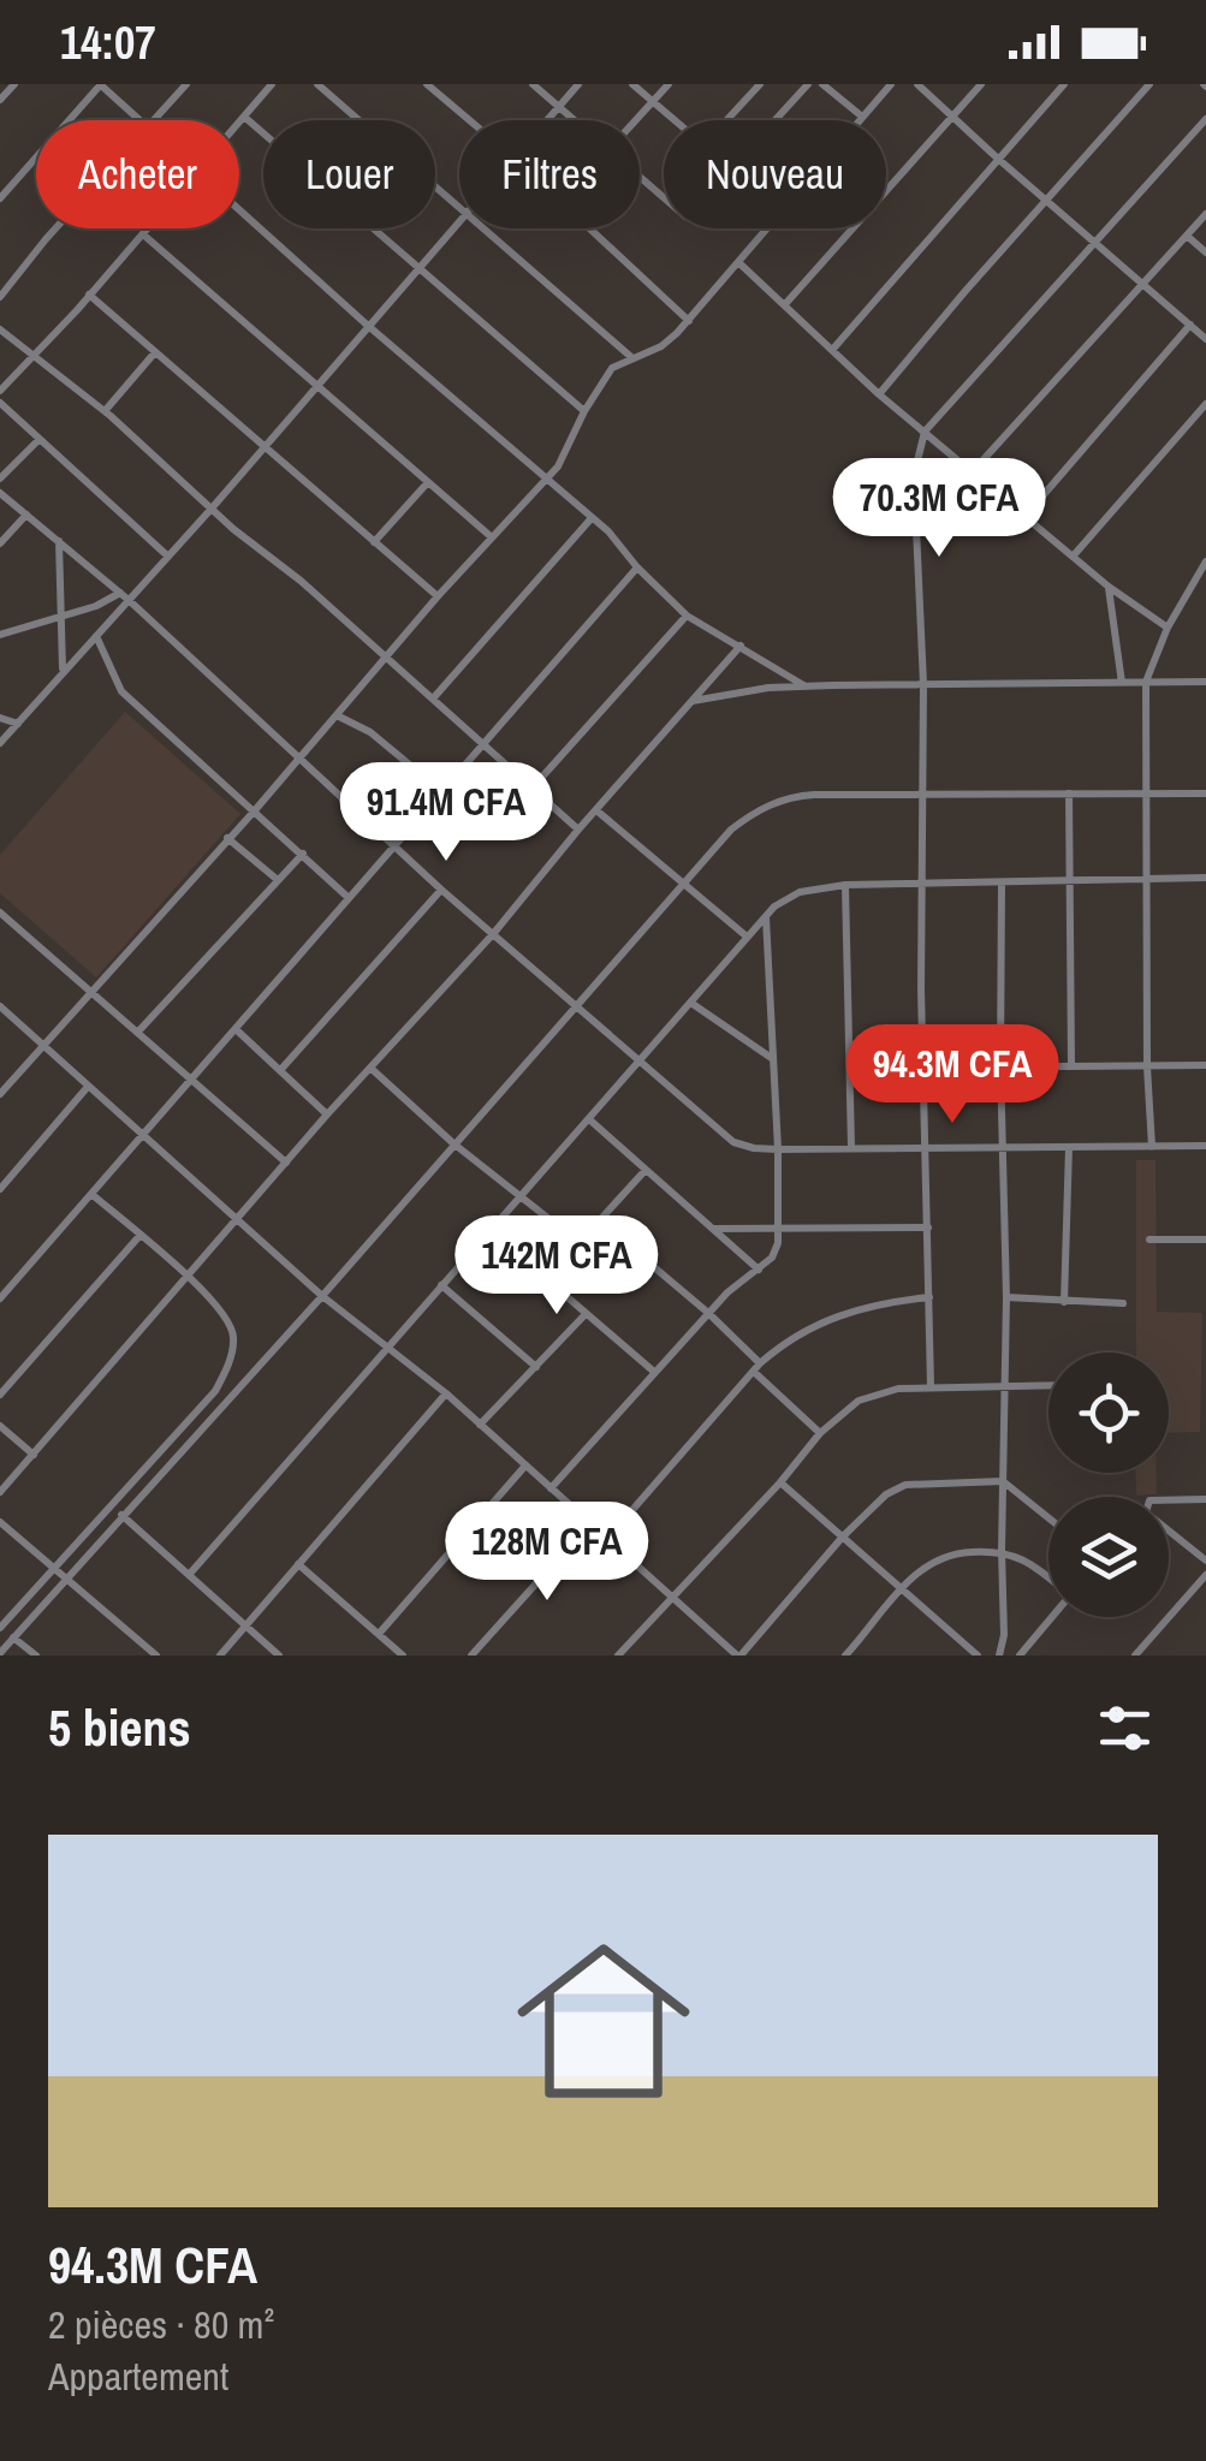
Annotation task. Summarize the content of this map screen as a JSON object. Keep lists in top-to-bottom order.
{
  "page": {
    "status": "14:07",
    "chip": [
      "Acheter",
      "Louer",
      "Filtres",
      "Nouveau"
    ],
    "price": [
      "70.3M CFA",
      "91.4M CFA",
      "94.3M CFA",
      "142M CFA",
      "128M CFA"
    ],
    "heading": "5 biens",
    "list": [
      {
        "name": "94.3M CFA",
        "note": "2 pièces · 80 m² · Appartement"
      }
    ]
  }
}
